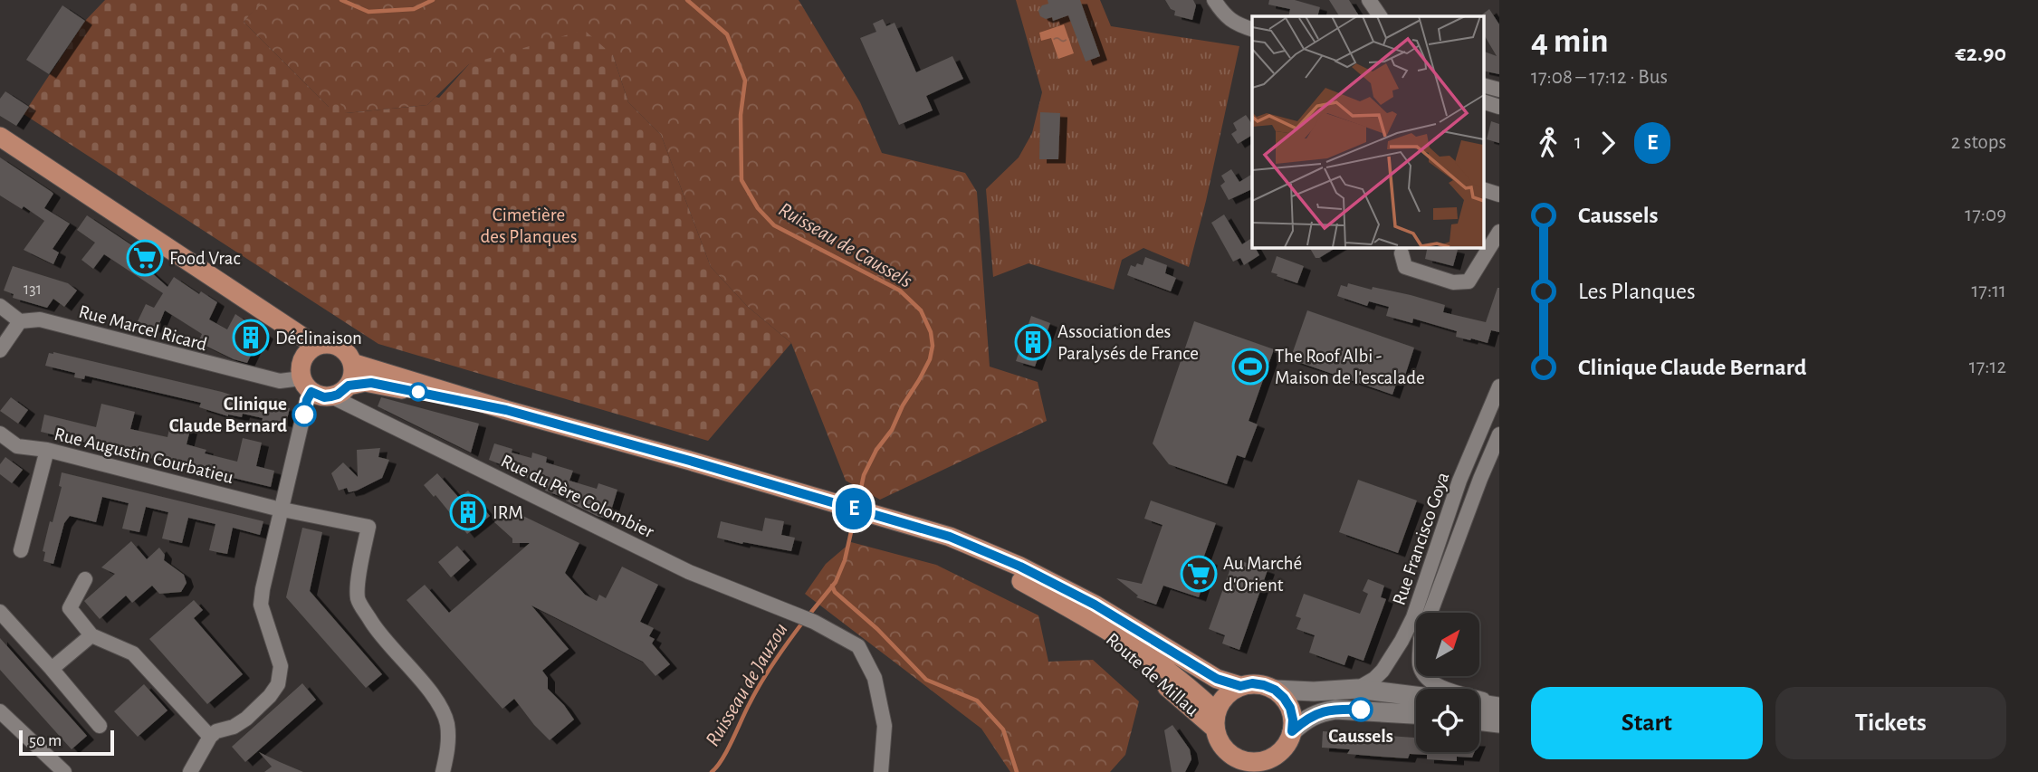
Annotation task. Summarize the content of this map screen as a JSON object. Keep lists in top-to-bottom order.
{
  "streets": {
    "main road": ["Route de Millau"],
    "street": [
      "Rue Marcel Ricard",
      "Rue Augustin Courbatieu",
      "Rue du Père Colombier",
      "Rue Francisco Goya"
    ]
  },
  "crossings": [
    ["Rue Marcel Ricard", "Rue du Père Colombier"]
  ],
  "water": ["Ruisseau de Caussels", "Ruisseau de Jauzou"],
  "parks": ["Cimetière des Planques"],
  "places": {
    "supermarket": ["Food Vrac", "Au Marché d'Orient"],
    "building": ["Déclinaison", "Association des Paralysés de France", "IRM"],
    "sports": ["The Roof Albi - Maison de l'escalade"],
    "other": ["Clinique Claude Bernard", "Caussels"]
  },
  "lines": ["bus line E"],
  "house_numbers": ["131"],
  "scale_bar": "50 m",
  "north": "top right",
  "page": {
    "on_map": "E",
    "heading": ["4 min", "17:08 – 17:12 · Bus", "€2.90"],
    "legs": ["1", "E", "2 stops"],
    "list": [
      {
        "name": "Caussels",
        "value": "17:09"
      },
      {
        "name": "Les Planques",
        "value": "17:11"
      },
      {
        "name": "Clinique Claude Bernard",
        "value": "17:12"
      }
    ],
    "buttons": ["Start", "Tickets"],
    "scale": "50 m"
  }
}
